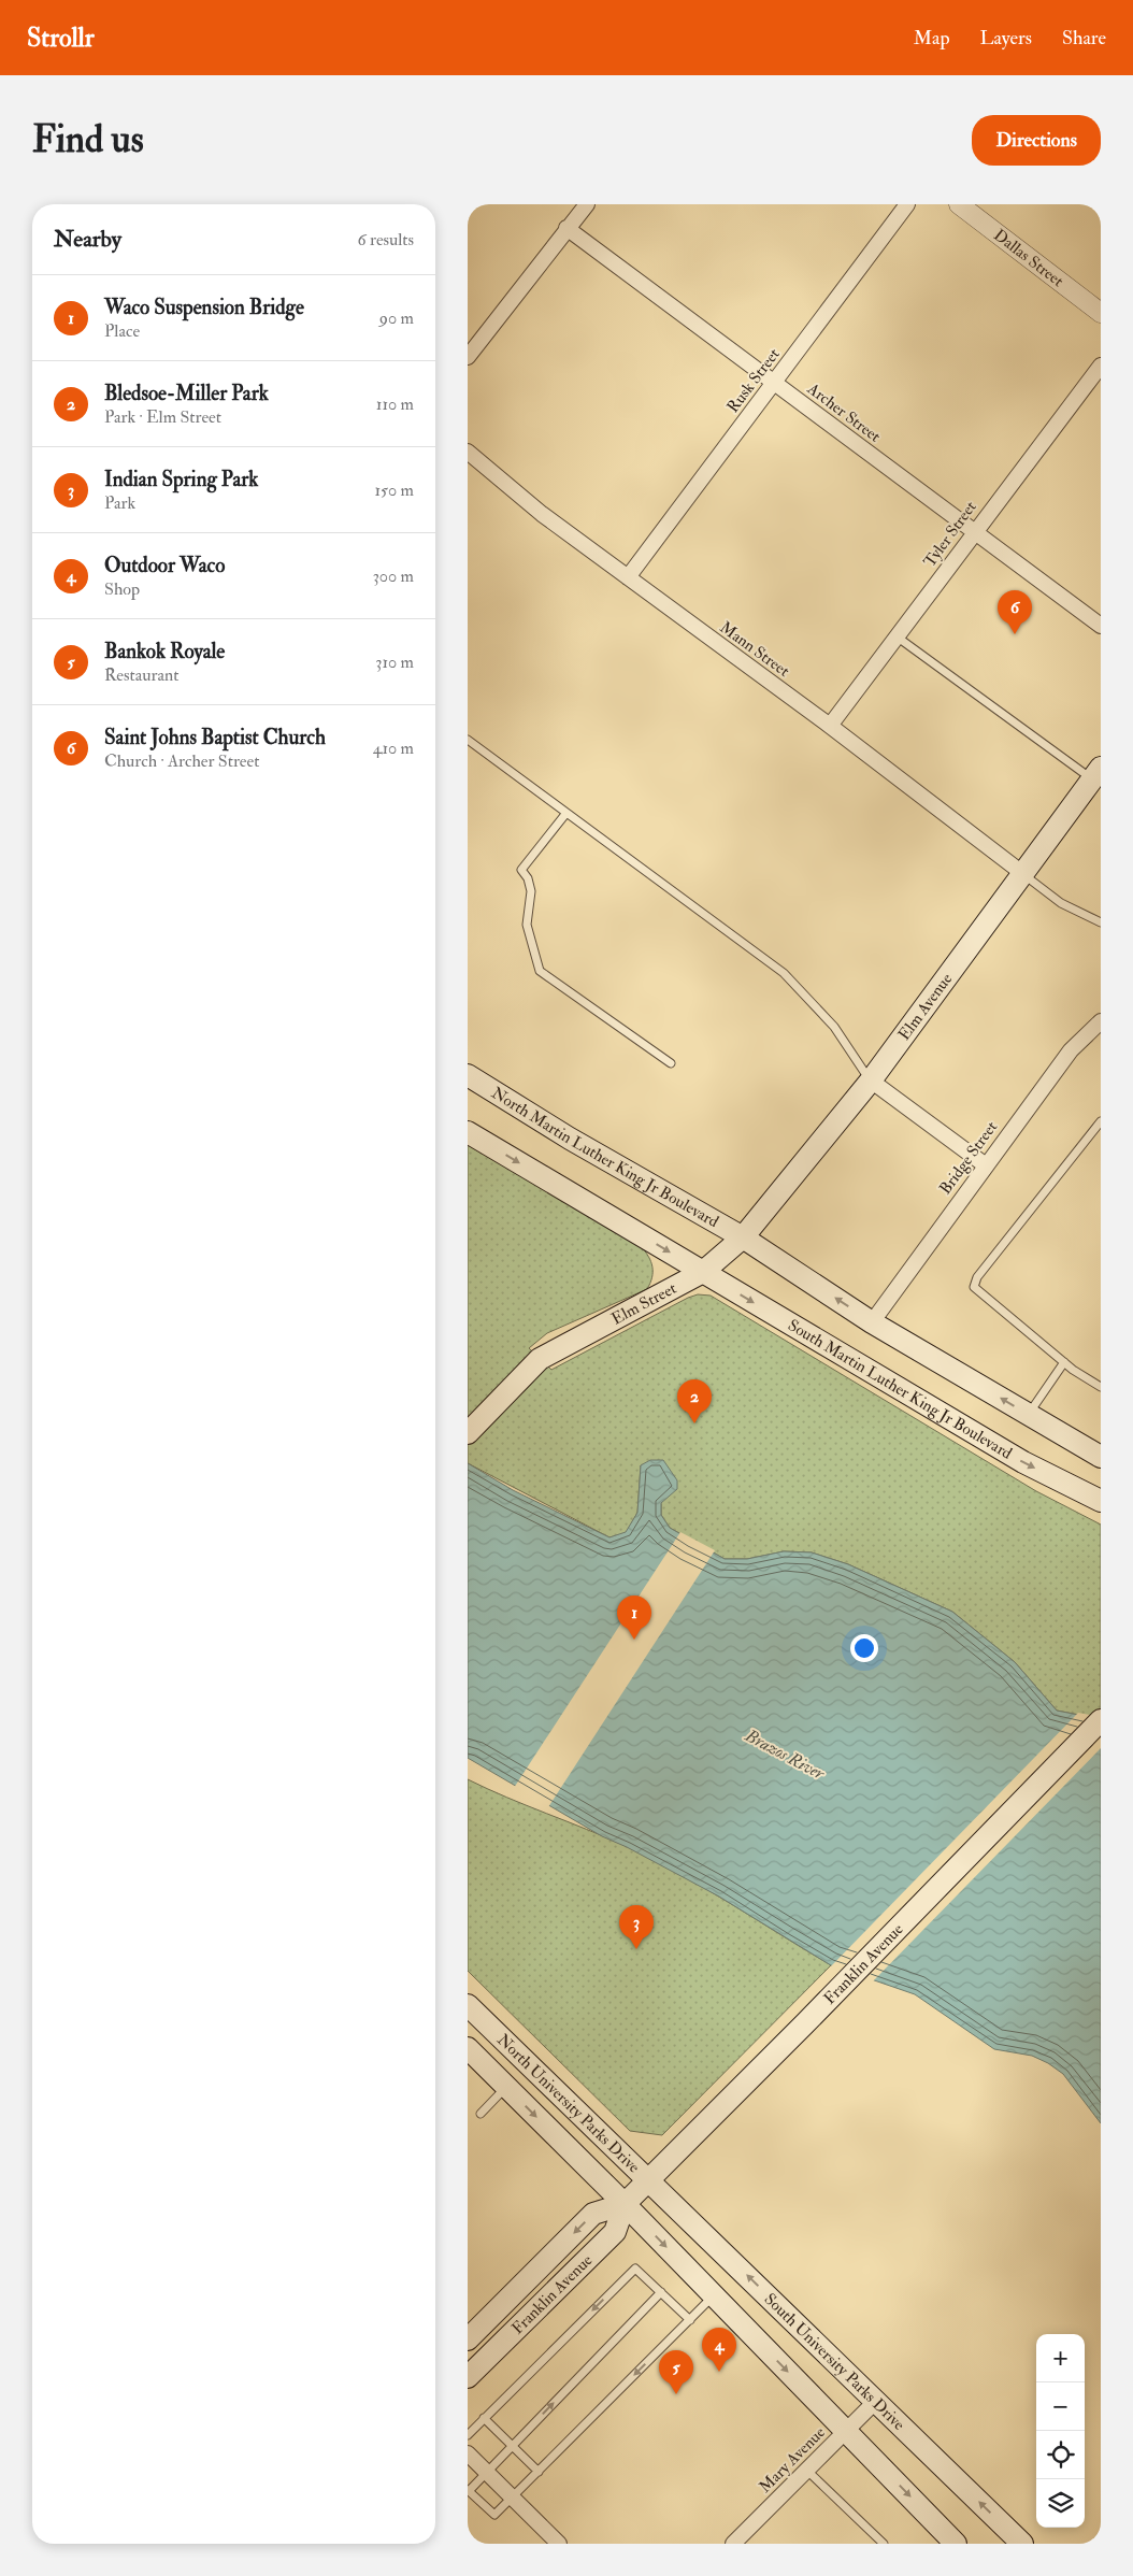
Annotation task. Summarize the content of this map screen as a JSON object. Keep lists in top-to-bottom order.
{
  "streets": {
    "main road": [
      "Elm Avenue",
      "North Martin Luther King Jr Boulevard",
      "Elm Street",
      "South Martin Luther King Jr Boulevard",
      "Franklin Avenue",
      "North University Parks Drive",
      "South University Parks Drive"
    ],
    "street": [
      "Dallas Street",
      "Rusk Street",
      "Archer Street",
      "Tyler Street",
      "Mann Street",
      "Bridge Street",
      "Mary Avenue"
    ]
  },
  "crossings": [
    ["Rusk Street", "Archer Street"],
    ["Rusk Street", "Mann Street"],
    ["Archer Street", "Tyler Street"],
    ["Tyler Street", "Mann Street"],
    ["Mann Street", "Elm Avenue"],
    ["Elm Avenue", "North Martin Luther King Jr Boulevard"],
    ["Elm Avenue", "Elm Street"],
    ["North Martin Luther King Jr Boulevard", "Elm Street"],
    ["Elm Street", "South Martin Luther King Jr Boulevard"],
    ["Franklin Avenue", "North University Parks Drive"],
    ["Franklin Avenue", "South University Parks Drive"],
    ["North University Parks Drive", "South University Parks Drive"],
    ["South University Parks Drive", "Mary Avenue"]
  ],
  "water": ["Brazos River"],
  "page": {
    "header": "Strollr",
    "nav": ["Map", "Layers", "Share"],
    "buttons": "Directions",
    "title": "Find us",
    "heading": ["Nearby", "6 results"],
    "list": [
      {
        "mark": "1",
        "name": "Waco Suspension Bridge",
        "note": "Place",
        "value": "90 m"
      },
      {
        "mark": "2",
        "name": "Bledsoe-Miller Park",
        "note": "Park · Elm Street",
        "value": "110 m"
      },
      {
        "mark": "3",
        "name": "Indian Spring Park",
        "note": "Park",
        "value": "150 m"
      },
      {
        "mark": "4",
        "name": "Outdoor Waco",
        "note": "Shop",
        "value": "300 m"
      },
      {
        "mark": "5",
        "name": "Bankok Royale",
        "note": "Restaurant",
        "value": "310 m"
      },
      {
        "mark": "6",
        "name": "Saint Johns Baptist Church",
        "note": "Church · Archer Street",
        "value": "410 m"
      }
    ],
    "pins": [
      "6",
      "2",
      "1",
      "3",
      "4",
      "5"
    ],
    "map_buttons": ["+", "−"]
  }
}
